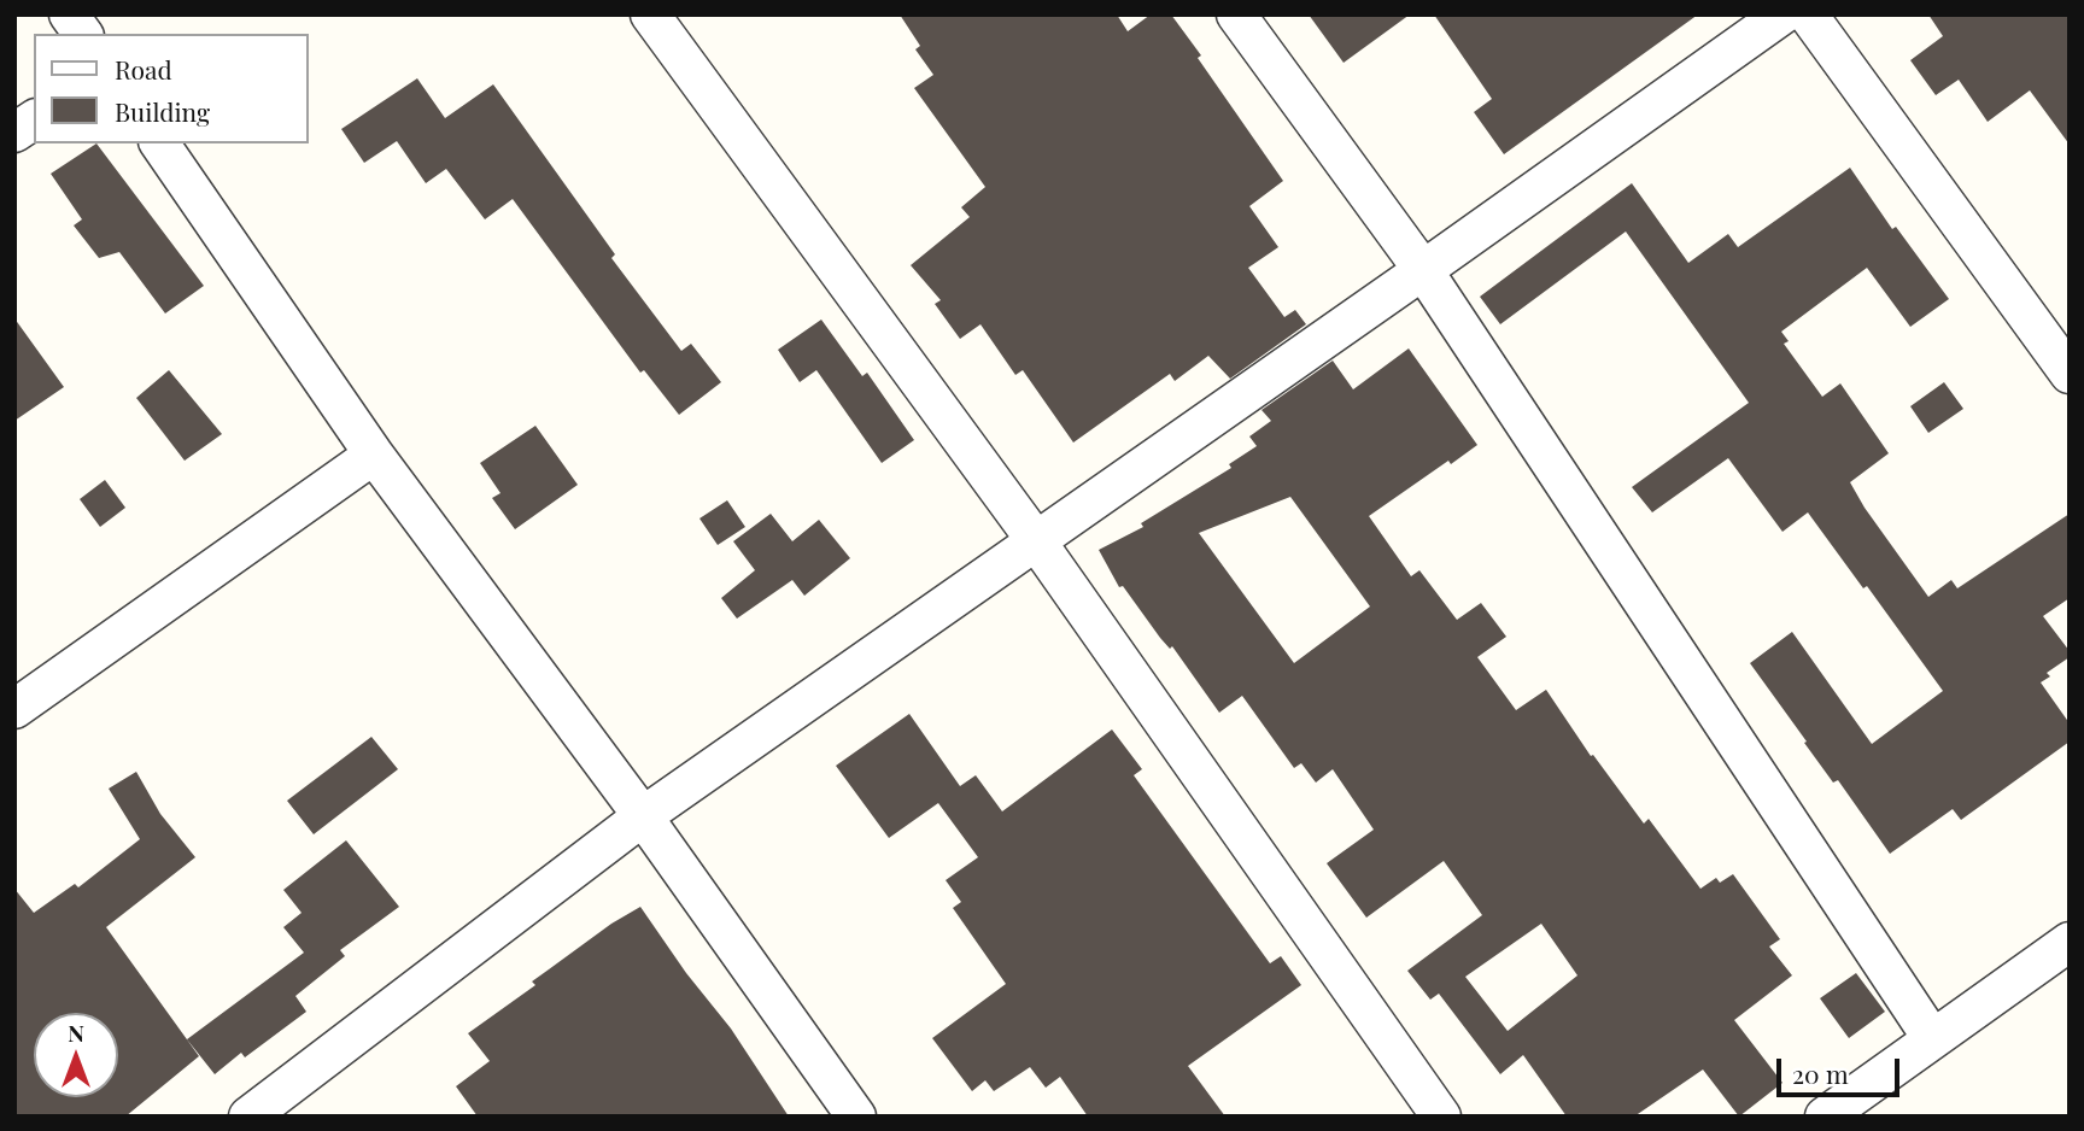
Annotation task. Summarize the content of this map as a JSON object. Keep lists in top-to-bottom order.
{
  "legend": ["Road", "Building"],
  "scale_bar": "20 m",
  "north": "top"
}
